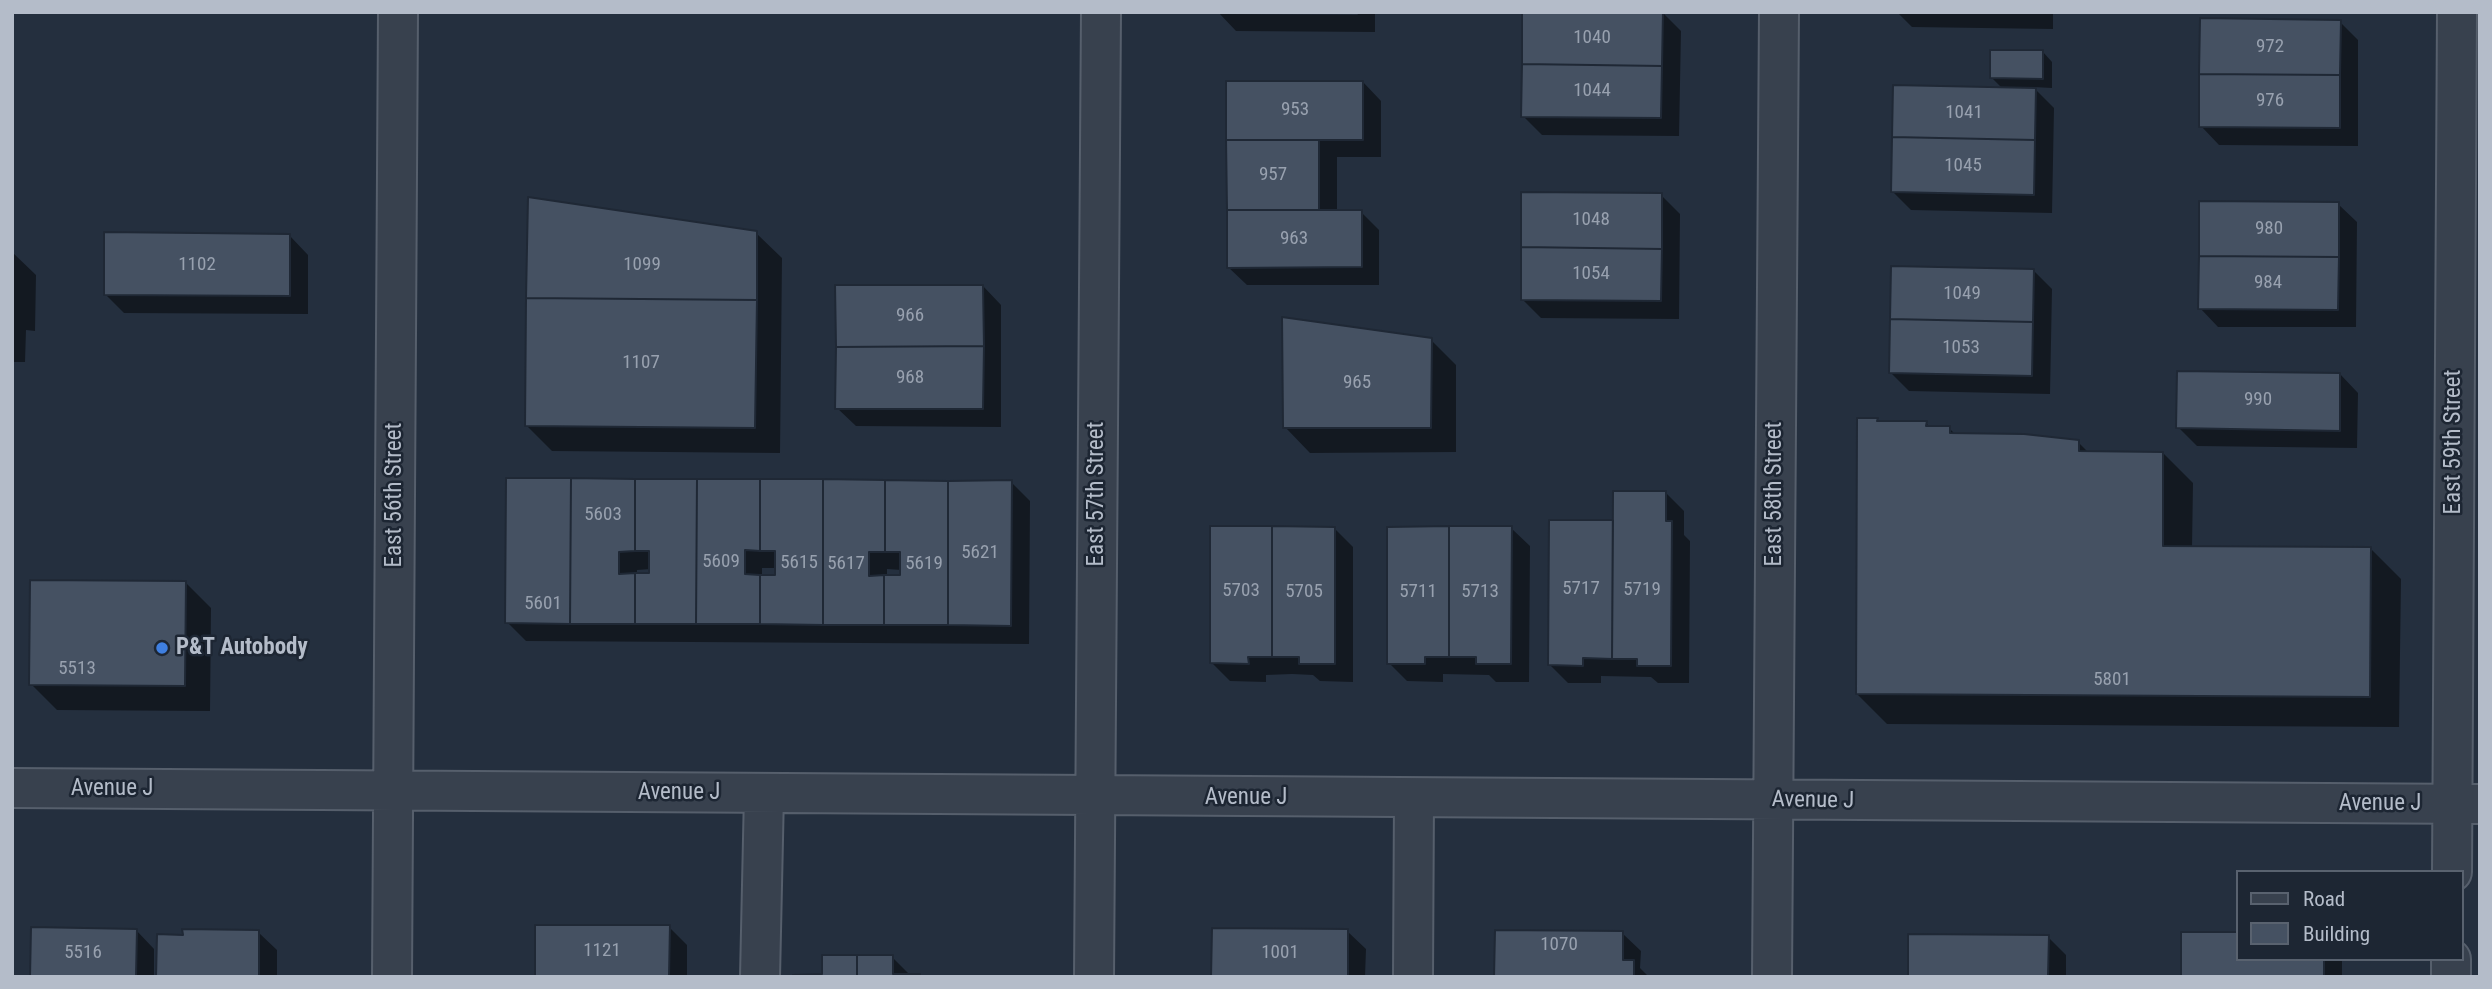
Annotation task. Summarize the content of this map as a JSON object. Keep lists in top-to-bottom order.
{
  "streets": {
    "street": [
      "East 59th Street",
      "East 57th Street",
      "East 58th Street",
      "East 56th Street",
      "Avenue J"
    ]
  },
  "crossings": [
    ["East 59th Street", "Avenue J"],
    ["East 57th Street", "Avenue J"],
    ["East 58th Street", "Avenue J"],
    ["East 56th Street", "Avenue J"]
  ],
  "places": ["P&T Autobody"],
  "house_numbers": [
    "1040",
    "972",
    "1044",
    "976",
    "953",
    "1041",
    "1045",
    "957",
    "1048",
    "980",
    "963",
    "1102",
    "1099",
    "1054",
    "984",
    "1049",
    "966",
    "1053",
    "1107",
    "968",
    "965",
    "990",
    "5603",
    "5621",
    "5609",
    "5615",
    "5617",
    "5619",
    "5717",
    "5719",
    "5703",
    "5705",
    "5711",
    "5713",
    "5601",
    "5513",
    "5801",
    "1070",
    "1121",
    "5516",
    "1001"
  ],
  "legend": ["Road", "Building"]
}
